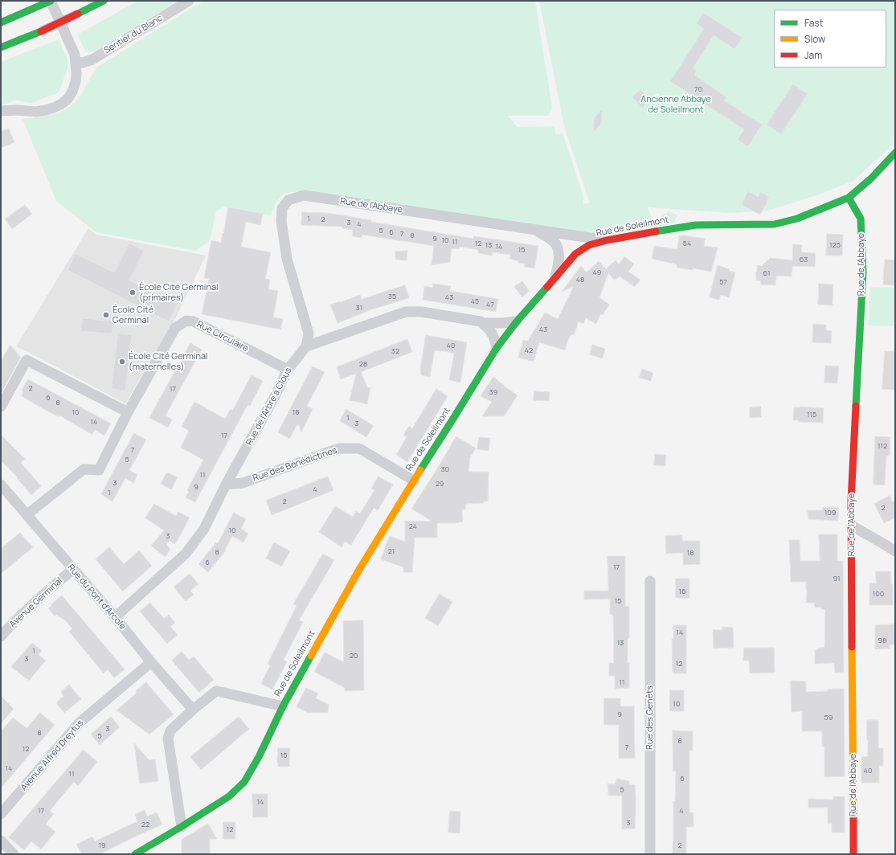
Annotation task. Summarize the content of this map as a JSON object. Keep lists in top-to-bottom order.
{
  "streets": {
    "main road": ["Rue de l'Abbaye", "Rue de Soleilmont"],
    "street": [
      "Sentier du Blanc",
      "Rue Circulaire",
      "Rue de l'Arbre à Clous",
      "Rue des Bénédictines",
      "Rue du Pont d'Arcole",
      "Avenue Germinal",
      "Rue des Genêts",
      "Avenue Alfred Dreyfus"
    ]
  },
  "crossings": [
    ["Rue de l'Abbaye", "Rue de Soleilmont"],
    ["Rue de l'Abbaye", "Rue de l'Arbre à Clous"],
    ["Rue de Soleilmont", "Rue des Bénédictines"],
    ["Rue Circulaire", "Rue de l'Arbre à Clous"],
    ["Rue Circulaire", "Rue du Pont d'Arcole"],
    ["Rue de l'Arbre à Clous", "Rue des Bénédictines"],
    ["Rue de l'Arbre à Clous", "Rue du Pont d'Arcole"],
    ["Rue du Pont d'Arcole", "Avenue Germinal"],
    ["Rue du Pont d'Arcole", "Avenue Alfred Dreyfus"]
  ],
  "parks": ["Ancienne Abbaye de Soleilmont"],
  "places": ["École Cité Germinal (primaires)", "École Cité Germinal", "École Cité Germinal (maternelles)"],
  "house_numbers": [
    "70",
    "1",
    "2",
    "3",
    "4",
    "5",
    "6",
    "7",
    "8",
    "9",
    "10",
    "11",
    "12",
    "54",
    "13",
    "125",
    "14",
    "15",
    "63",
    "49",
    "61",
    "48",
    "57",
    "35",
    "43",
    "45",
    "47",
    "31",
    "43",
    "40",
    "42",
    "32",
    "28",
    "2",
    "17",
    "39",
    "6",
    "8",
    "10",
    "18",
    "115",
    "1",
    "14",
    "3",
    "17",
    "112",
    "7",
    "5",
    "30",
    "11",
    "3",
    "29",
    "9",
    "4",
    "1",
    "2",
    "2",
    "109",
    "24",
    "10",
    "3",
    "21",
    "8",
    "18",
    "6",
    "17",
    "91",
    "16",
    "100",
    "15",
    "14",
    "98",
    "13",
    "1",
    "20",
    "3",
    "12",
    "11",
    "10",
    "9",
    "59",
    "3",
    "8",
    "5",
    "8",
    "7",
    "12",
    "15",
    "14",
    "40",
    "11",
    "6",
    "5",
    "14",
    "17",
    "4",
    "3",
    "22",
    "12",
    "19",
    "2"
  ],
  "legend": ["Fast", "Slow", "Jam"]
}
